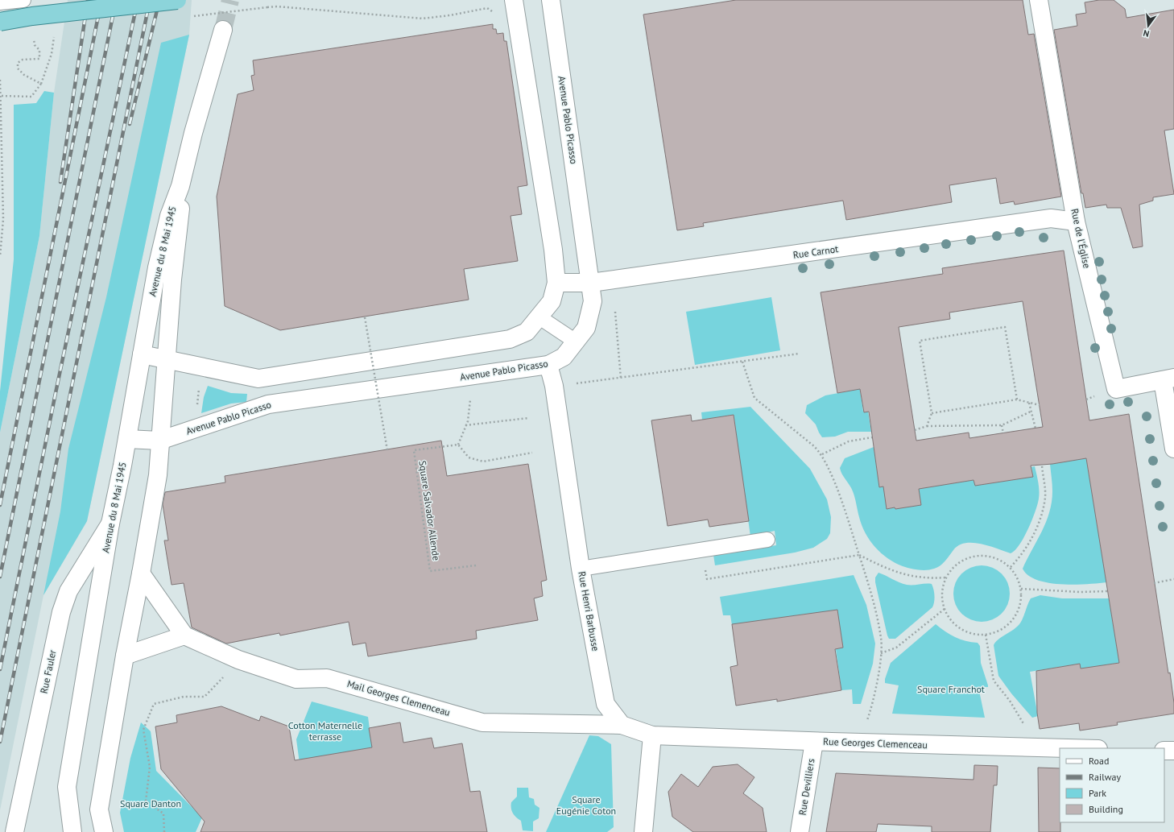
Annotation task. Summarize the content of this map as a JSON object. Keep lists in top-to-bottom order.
{
  "streets": {
    "street": [
      "Avenue Pablo Picasso",
      "Rue de l'Église",
      "Avenue du 8 Mai 1945",
      "Rue Carnot",
      "Rue Henri Barbusse",
      "Rue Fauler",
      "Mail Georges Clemenceau",
      "Rue Georges Clemenceau",
      "Rue Devilliers"
    ],
    "path": ["Square Salvador Allende"]
  },
  "crossings": [
    ["Avenue Pablo Picasso", "Avenue du 8 Mai 1945"],
    ["Avenue Pablo Picasso", "Rue Carnot"],
    ["Avenue Pablo Picasso", "Rue Henri Barbusse"],
    ["Rue de l'Église", "Rue Carnot"],
    ["Avenue du 8 Mai 1945", "Rue Fauler"],
    ["Rue Henri Barbusse", "Mail Georges Clemenceau"],
    ["Rue Georges Clemenceau", "Rue Devilliers"]
  ],
  "parks": [
    "Square Franchot",
    "Cotton Maternelle terrasse",
    "Square Eugénie Coton",
    "Square Danton"
  ],
  "legend": [
    "Road",
    "Railway",
    "Park",
    "Building"
  ],
  "north": "bottom"
}
